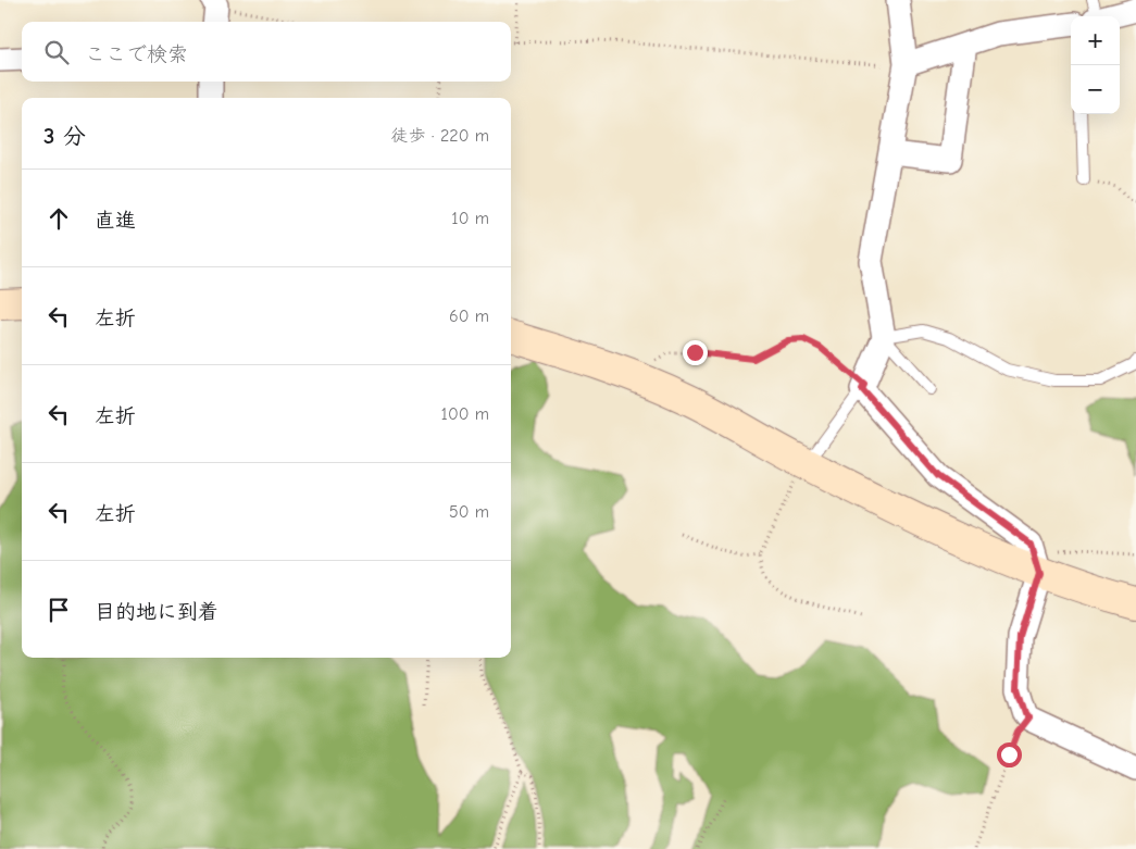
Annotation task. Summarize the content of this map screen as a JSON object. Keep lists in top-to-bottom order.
{
  "page": {
    "map_buttons": ["+", "−"],
    "search": "ここで検索",
    "heading": ["3 分", "徒歩 · 220 m"],
    "list": [
      ["直進", "10 m"],
      ["左折", "60 m"],
      ["左折", "100 m"],
      ["左折", "50 m"],
      "目的地に到着"
    ]
  }
}
